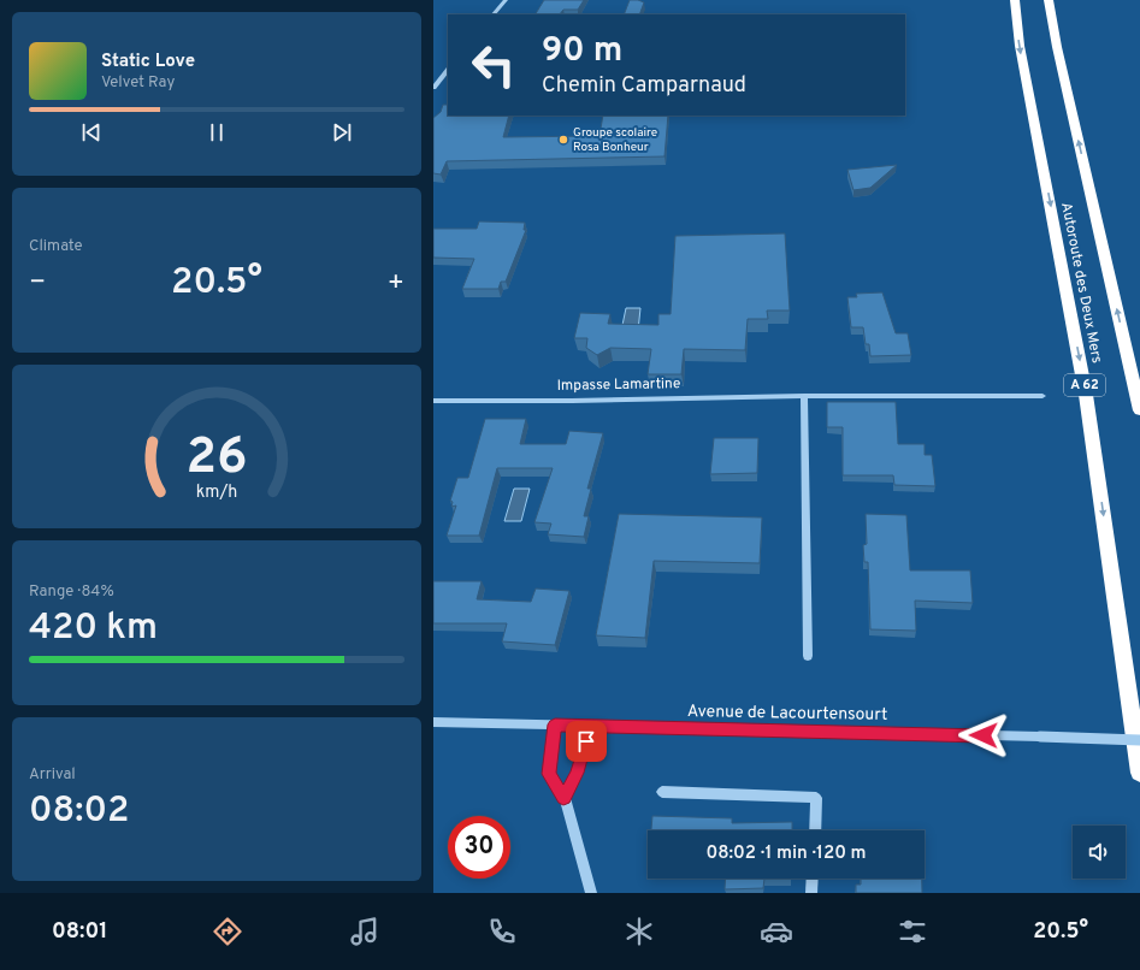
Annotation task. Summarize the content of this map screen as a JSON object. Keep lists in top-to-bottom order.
{
  "streets": {
    "highway": ["Autoroute des Deux Mers", "A 62"],
    "street": ["Impasse Lamartine", "Avenue de Lacourtensourt"]
  },
  "places": ["Groupe scolaire Rosa Bonheur"],
  "page": {
    "turn": ["90 m", "Chemin Camparnaud"],
    "song": ["Static Love", "Velvet Ray"],
    "tile": [
      "Climate",
      ["Range · 84%", "420 km"],
      ["Arrival", "08:02"]
    ],
    "heat": ["−", "20.5°", "+"],
    "limit": "30",
    "trip": "08:02 · 1 min · 120 m",
    "tabs": ["08:01", "20.5°"],
    "gauge": ["26", "km/h"]
  }
}
